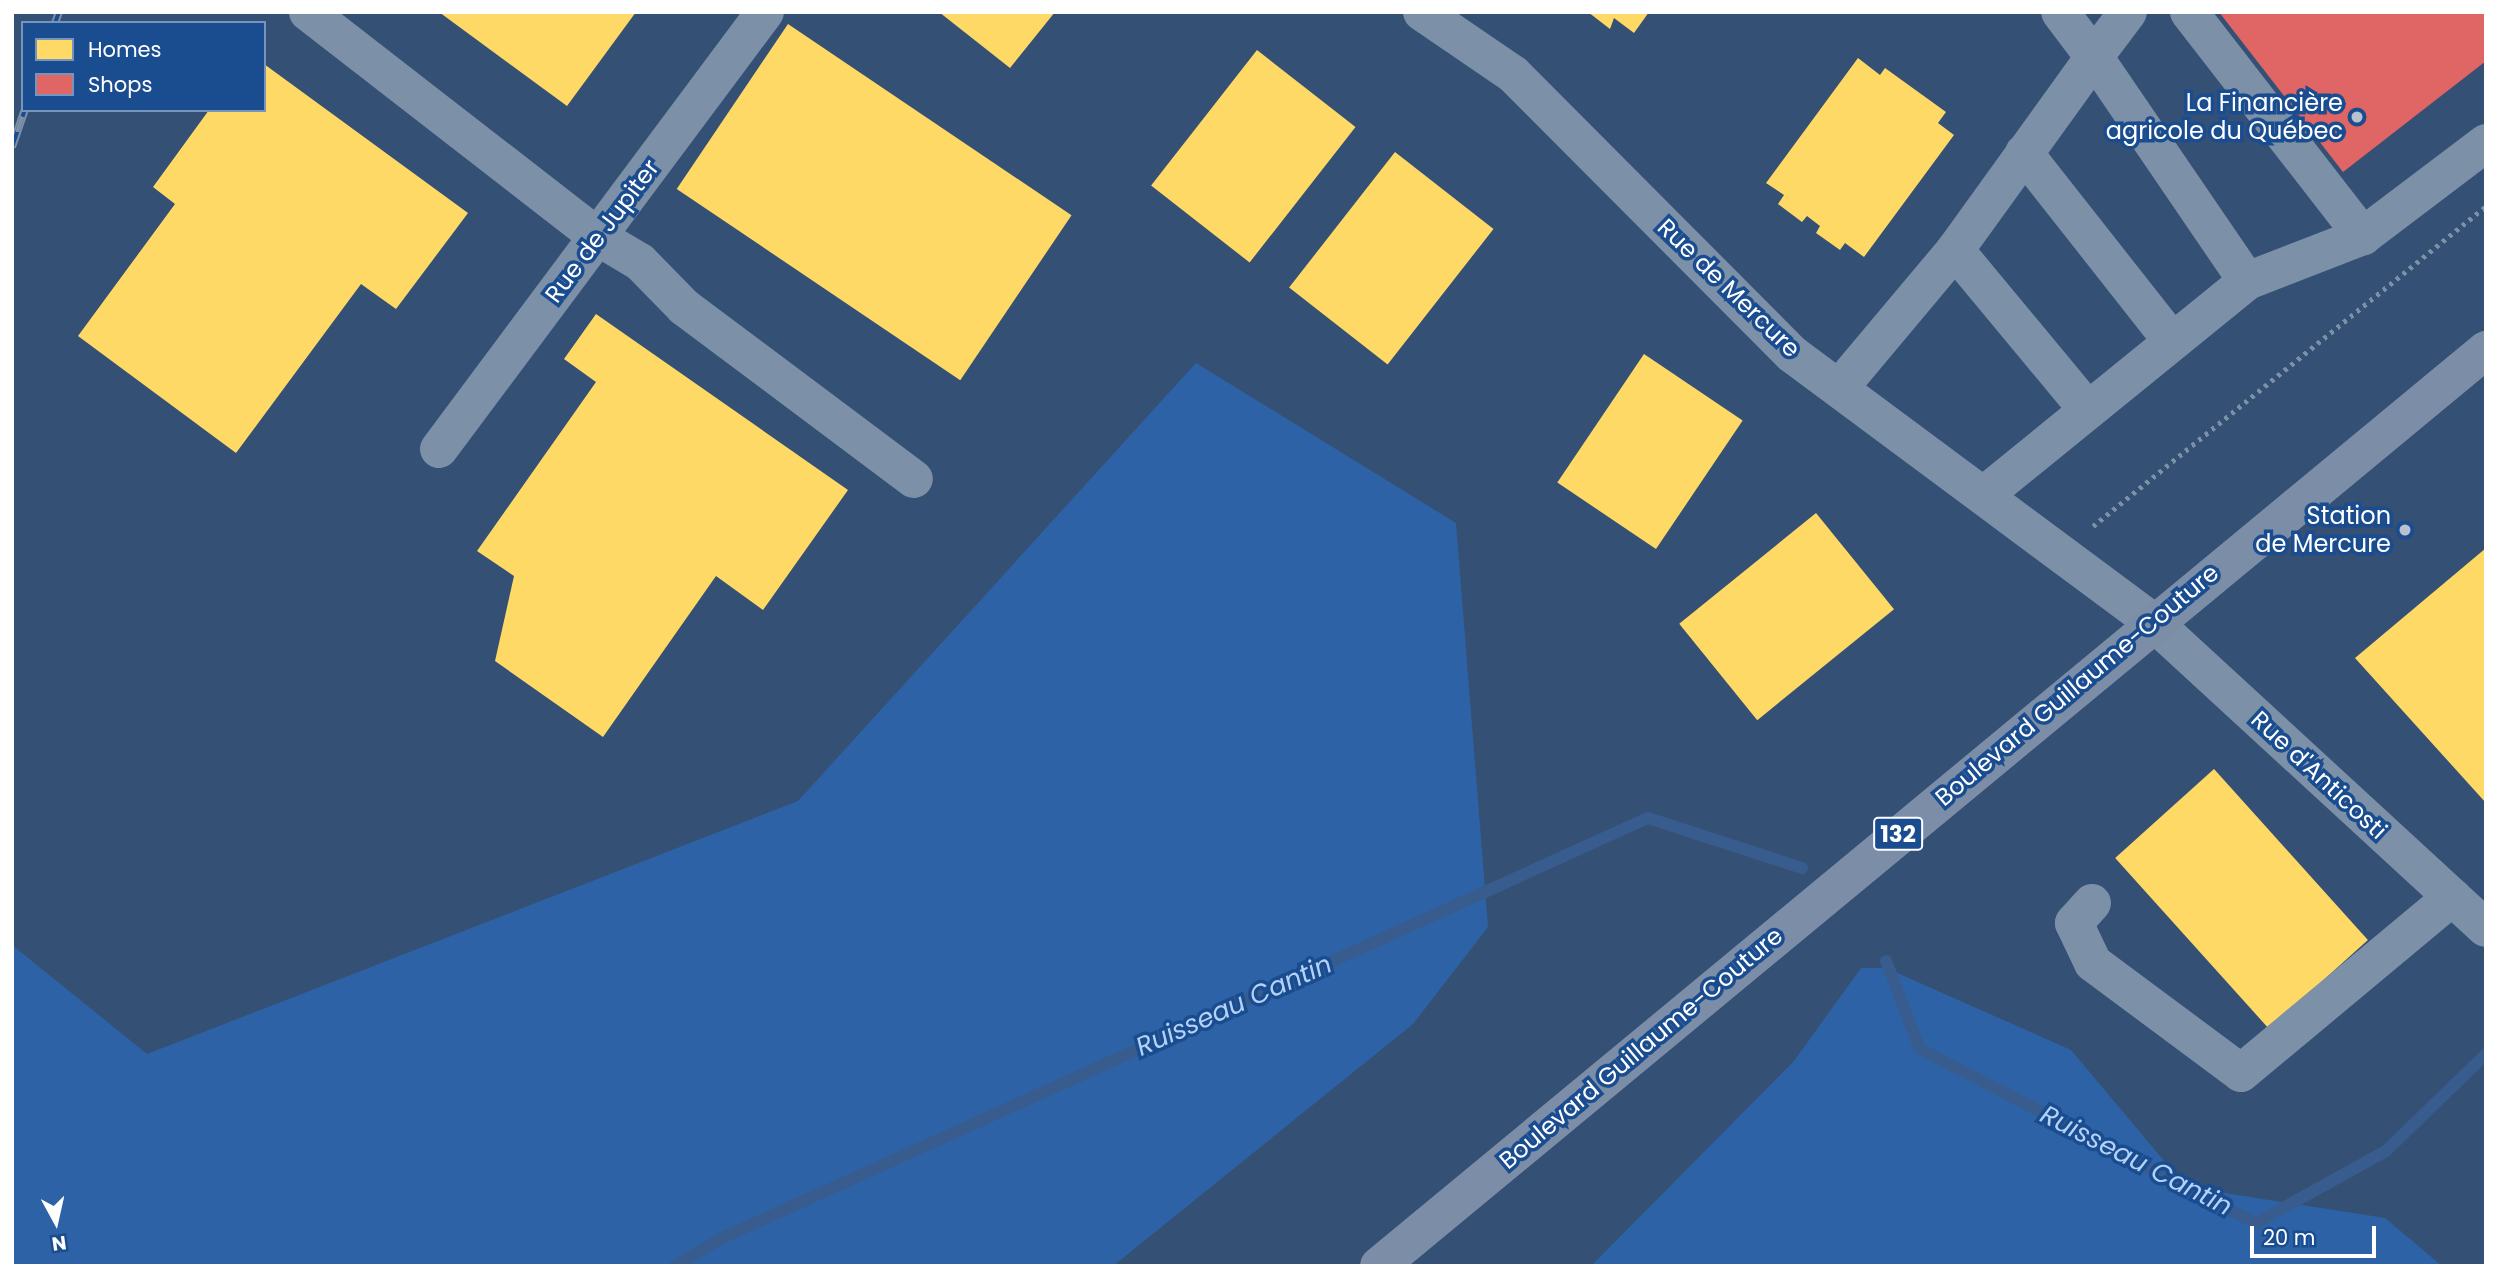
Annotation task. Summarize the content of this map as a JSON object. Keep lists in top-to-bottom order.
{
  "streets": {
    "main road": ["Boulevard Guillaume-Couture", "132"],
    "street": ["Rue de Jupiter", "Rue de Mercure", "Rue d'Anticosti"]
  },
  "crossings": [
    ["Rue de Mercure", "Boulevard Guillaume-Couture"],
    ["Rue de Mercure", "Rue d'Anticosti"],
    ["Boulevard Guillaume-Couture", "Rue d'Anticosti"]
  ],
  "water": ["Ruisseau Cantin"],
  "places": ["La Financière agricole du Québec", "Station de Mercure"],
  "legend": ["Homes", "Shops"],
  "scale_bar": "20 m",
  "north": "bottom"
}
